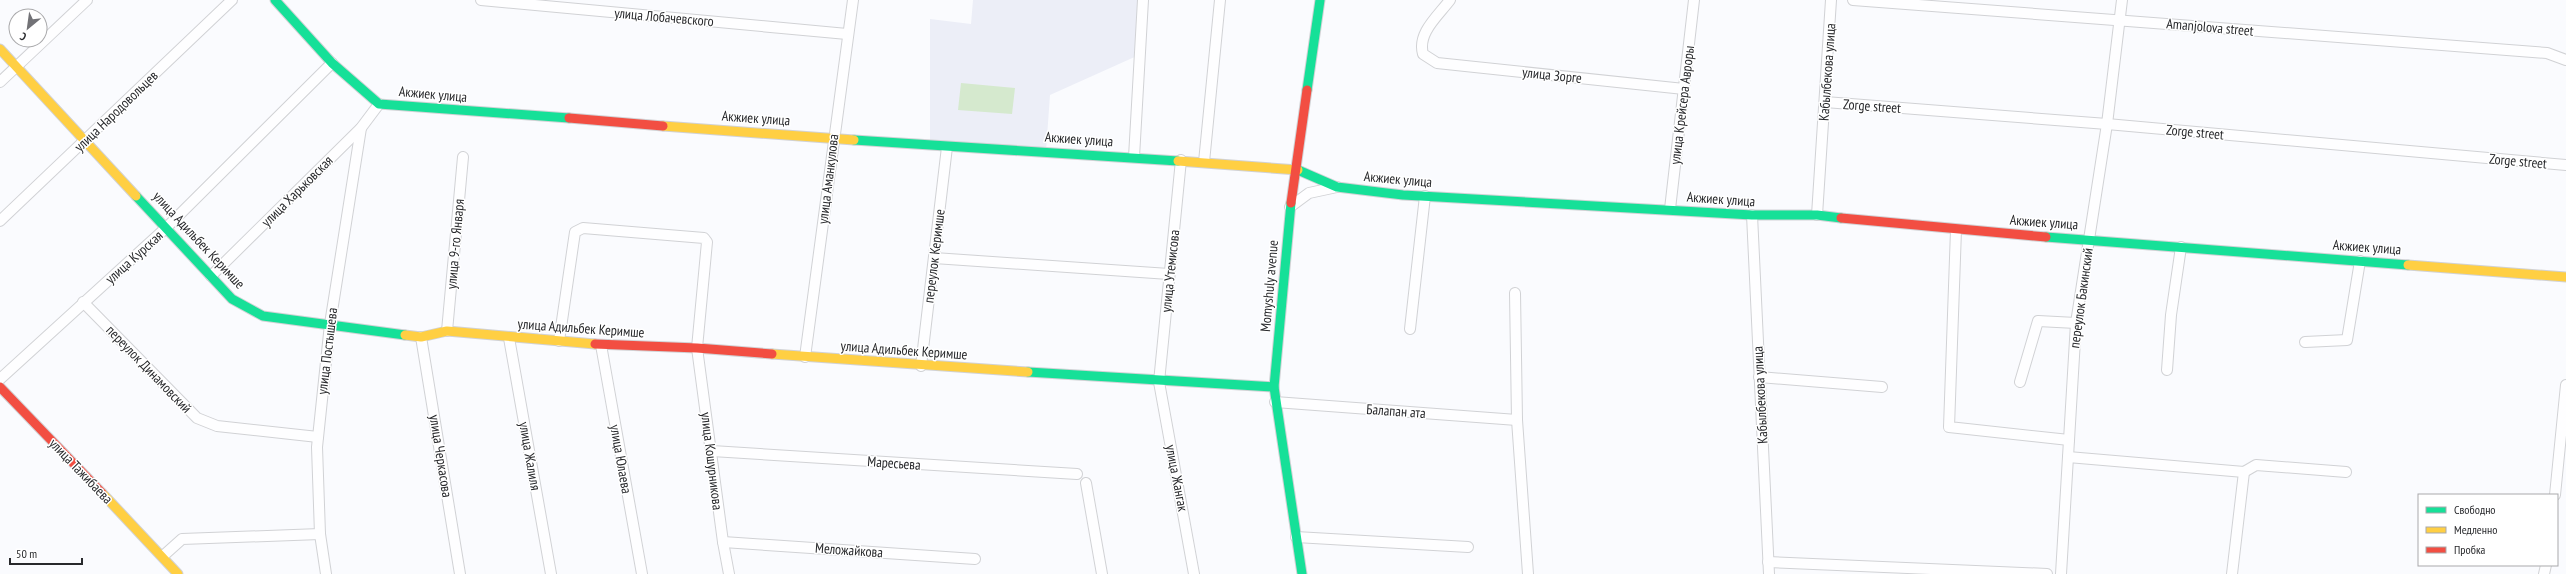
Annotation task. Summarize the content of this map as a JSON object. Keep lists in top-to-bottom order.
{
  "streets": {
    "street": [
      "улица Лобачевского",
      "Amanjolova street",
      "Кабылбекова улица",
      "улица Зорге",
      "Акжиек улица",
      "улица Крейсера Авроры",
      "Zorge street",
      "улица Народовольцев",
      "улица Аманкулова",
      "улица Харьковская",
      "улица Адильбек Керимше",
      "улица 9-го Января",
      "переулок Керимше",
      "улица Курская",
      "улица Утемисова",
      "Momyshuly avenue",
      "переулок Бакинский",
      "улица Постышева",
      "переулок Динамовский",
      "Балапан ата",
      "улица Черкасова",
      "улица Жалиля",
      "улица Юлаева",
      "улица Кошурникова",
      "Маресьева",
      "улица Тажибаева",
      "улица Жангак",
      "Меложайкова"
    ]
  },
  "crossings": [
    ["улица Лобачевского", "улица Аманкулова"],
    ["Amanjolova street", "переулок Бакинский"],
    ["Кабылбекова улица", "Акжиек улица"],
    ["Кабылбекова улица", "Zorge street"],
    ["улица Зорге", "улица Крейсера Авроры"],
    ["Акжиек улица", "улица Крейсера Авроры"],
    ["Акжиек улица", "улица Аманкулова"],
    ["Акжиек улица", "улица Харьковская"],
    ["Акжиек улица", "переулок Керимше"],
    ["Акжиек улица", "улица Курская"],
    ["Акжиек улица", "улица Утемисова"],
    ["Акжиек улица", "Momyshuly avenue"],
    ["Акжиек улица", "переулок Бакинский"],
    ["Zorge street", "переулок Бакинский"],
    ["улица Народовольцев", "улица Адильбек Керимше"],
    ["улица Аманкулова", "улица Адильбек Керимше"],
    ["улица Харьковская", "улица Адильбек Керимше"],
    ["улица Харьковская", "улица Постышева"],
    ["улица Адильбек Керимше", "улица 9-го Января"],
    ["улица Адильбек Керимше", "переулок Керимше"],
    ["улица Адильбек Керимше", "улица Курская"],
    ["улица Адильбек Керимше", "улица Утемисова"],
    ["улица Адильбек Керимше", "Momyshuly avenue"],
    ["улица Адильбек Керимше", "улица Постышева"],
    ["улица Адильбек Керимше", "улица Черкасова"],
    ["улица Адильбек Керимше", "улица Жалиля"],
    ["улица Адильбек Керимше", "улица Юлаева"],
    ["улица Адильбек Керимше", "улица Кошурникова"],
    ["улица Адильбек Керимше", "улица Жангак"],
    ["улица Курская", "переулок Динамовский"],
    ["улица Утемисова", "улица Жангак"],
    ["Momyshuly avenue", "Балапан ата"],
    ["улица Постышева", "переулок Динамовский"],
    ["улица Кошурникова", "Маресьева"],
    ["улица Кошурникова", "Меложайкова"]
  ],
  "legend": ["Свободно", "Медленно", "Пробка"],
  "scale_bar": "50 m",
  "north": "bottom left"
}
